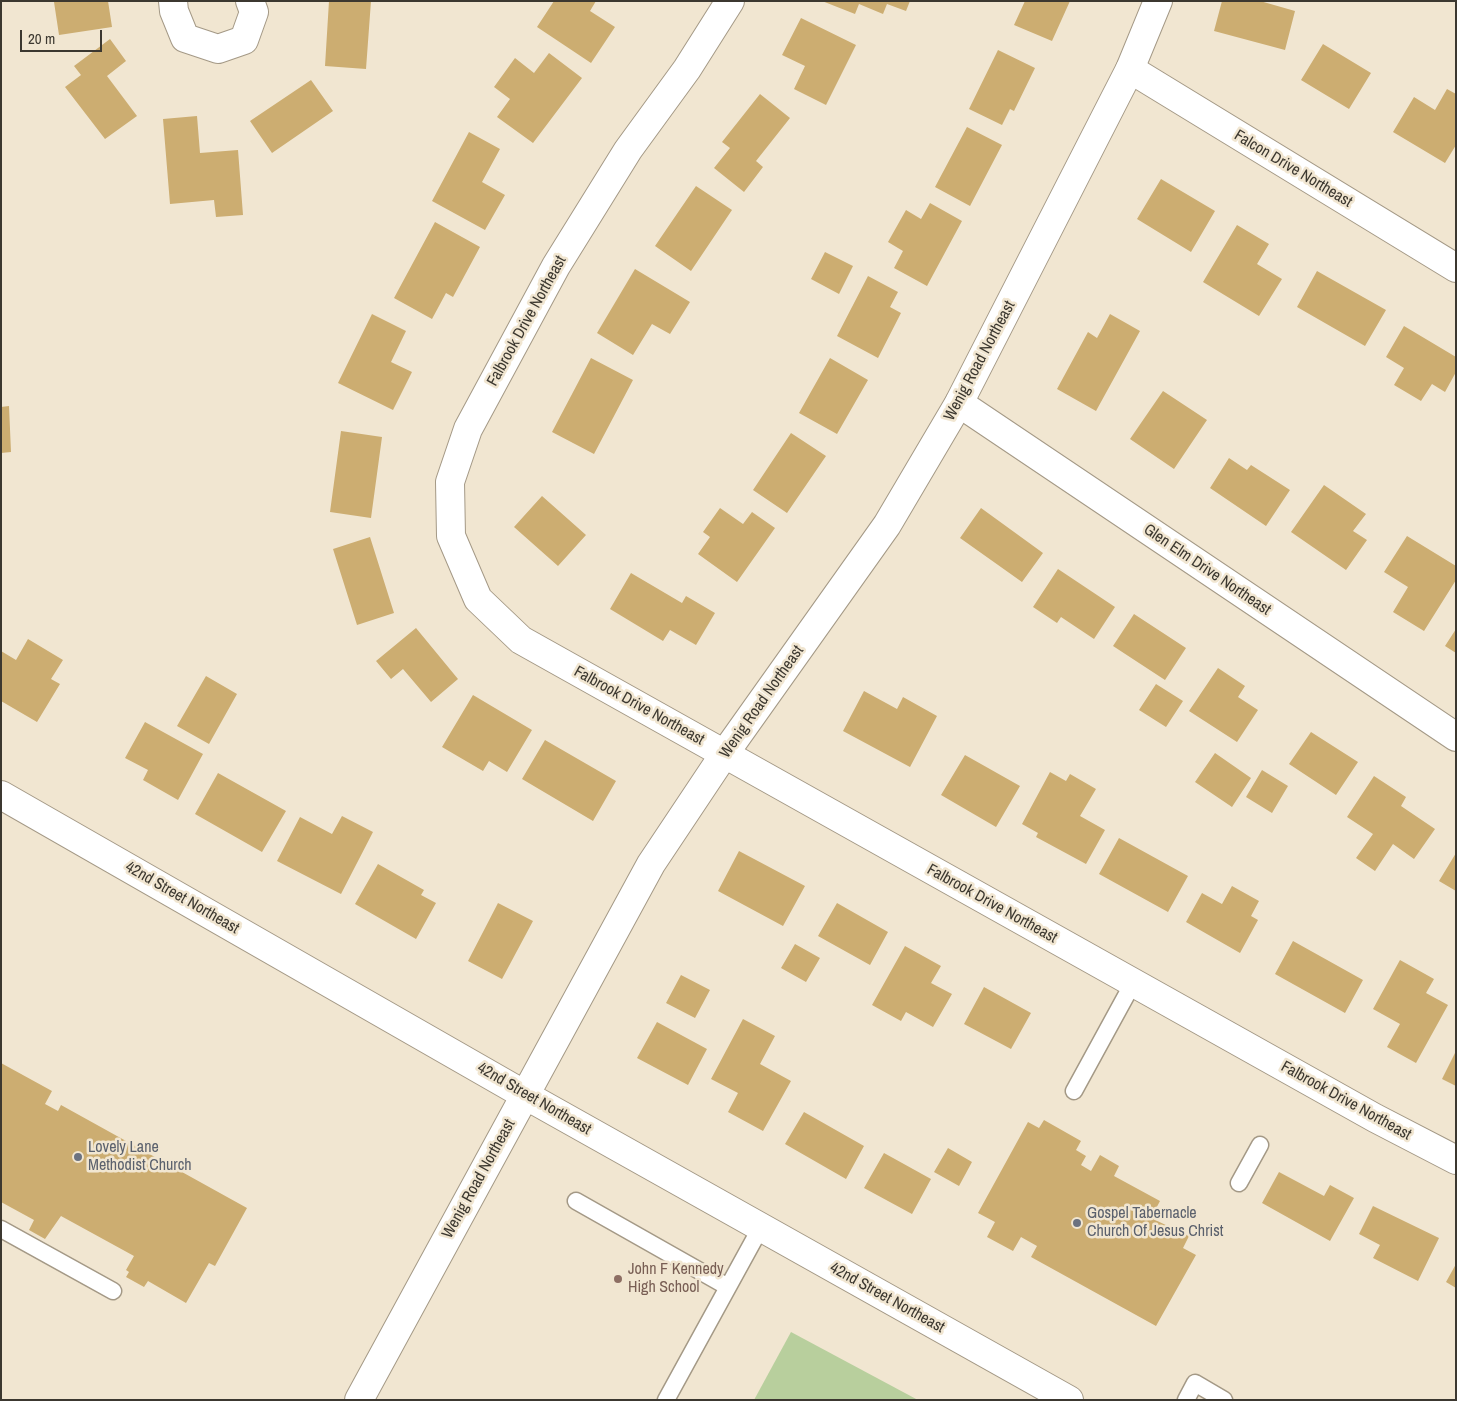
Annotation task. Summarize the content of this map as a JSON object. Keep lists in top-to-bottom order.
{
  "streets": {
    "street": [
      "Falcon Drive Northeast",
      "Falbrook Drive Northeast",
      "Wenig Road Northeast",
      "Glen Elm Drive Northeast",
      "42nd Street Northeast"
    ]
  },
  "crossings": [
    ["Falcon Drive Northeast", "Wenig Road Northeast"],
    ["Falbrook Drive Northeast", "Wenig Road Northeast"],
    ["Wenig Road Northeast", "Glen Elm Drive Northeast"],
    ["Wenig Road Northeast", "42nd Street Northeast"]
  ],
  "places": ["Lovely Lane Methodist Church", "Gospel Tabernacle Church Of Jesus Christ", "John F Kennedy High School"],
  "scale_bar": "20 m"
}
